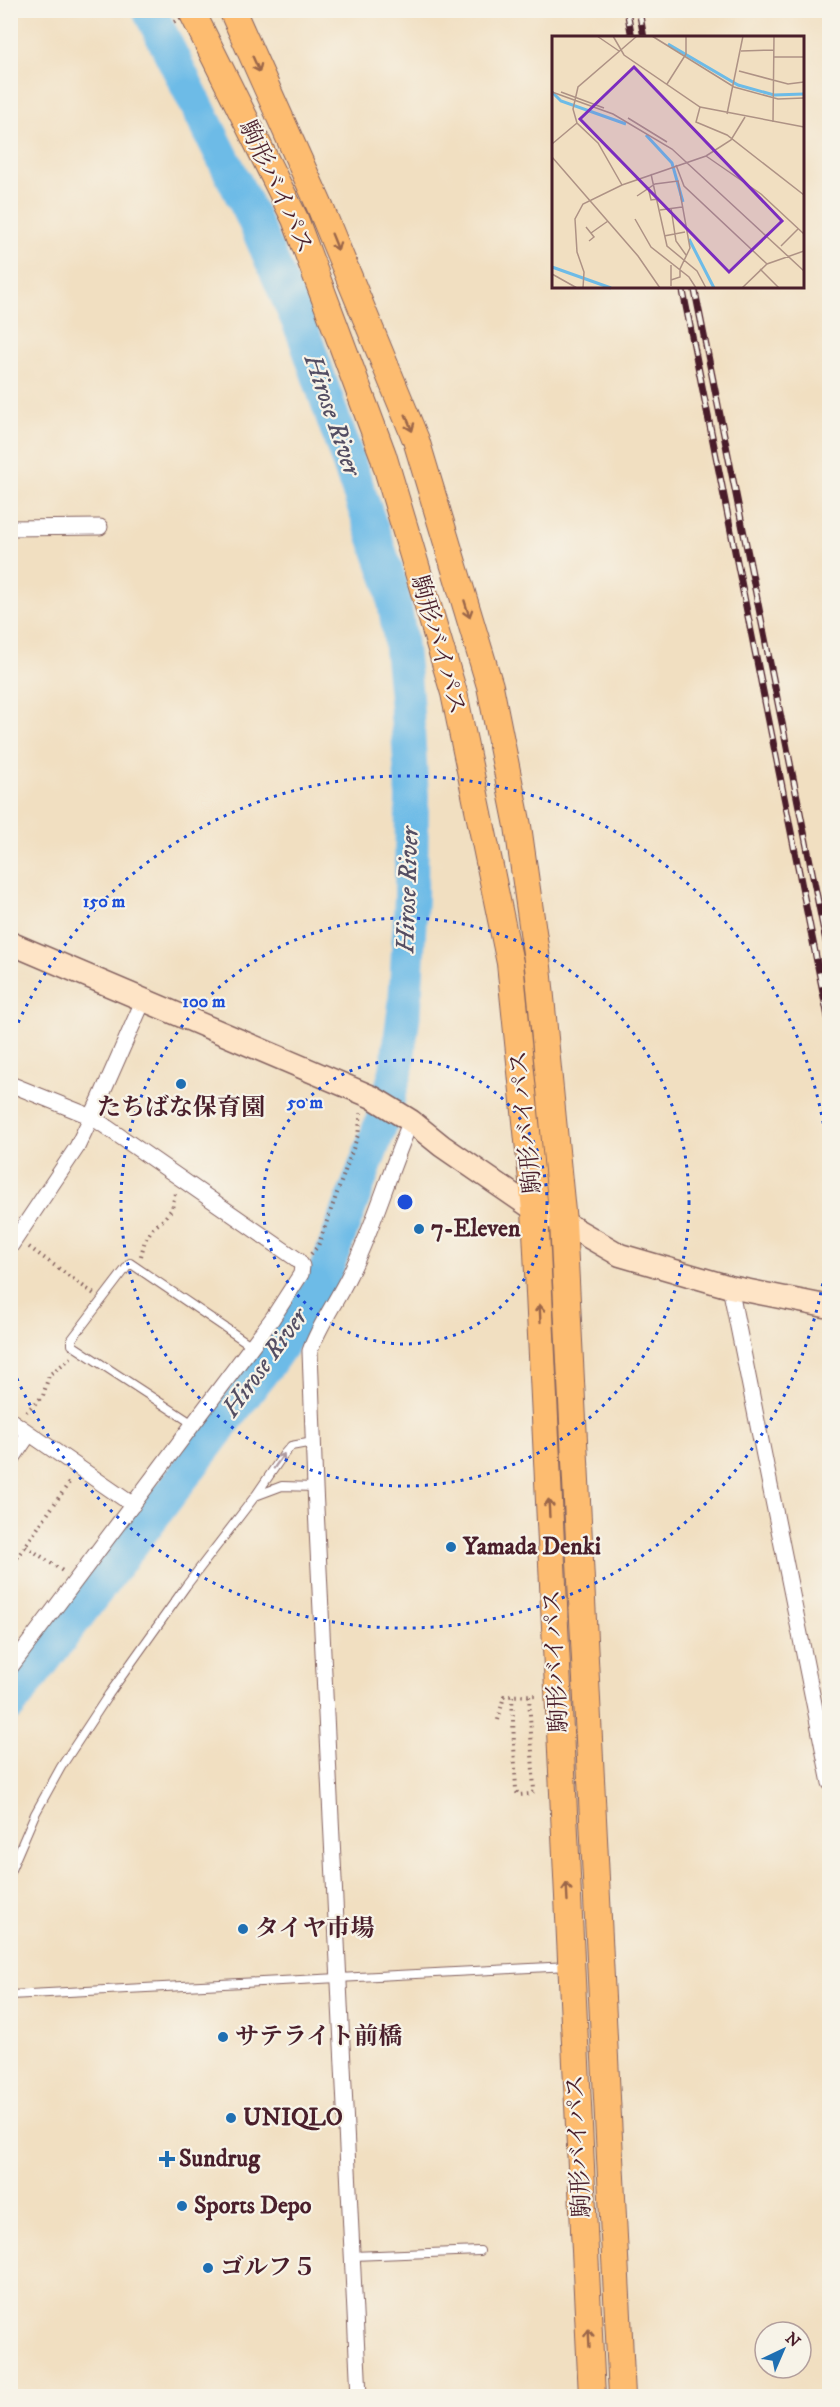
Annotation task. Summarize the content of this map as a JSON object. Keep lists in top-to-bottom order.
{
  "streets": {
    "main road": ["駒形バイパス"]
  },
  "water": ["Hirose River"],
  "places": {
    "other": [
      "たちばな保育園",
      "7-Eleven",
      "Yamada Denki",
      "タイヤ市場",
      "サテライト前橋",
      "UNIQLO",
      "Sports Depo",
      "ゴルフ５"
    ],
    "health": ["Sundrug"]
  },
  "north": "top right",
  "rings": ["150 m", "100 m", "50 m"]
}
